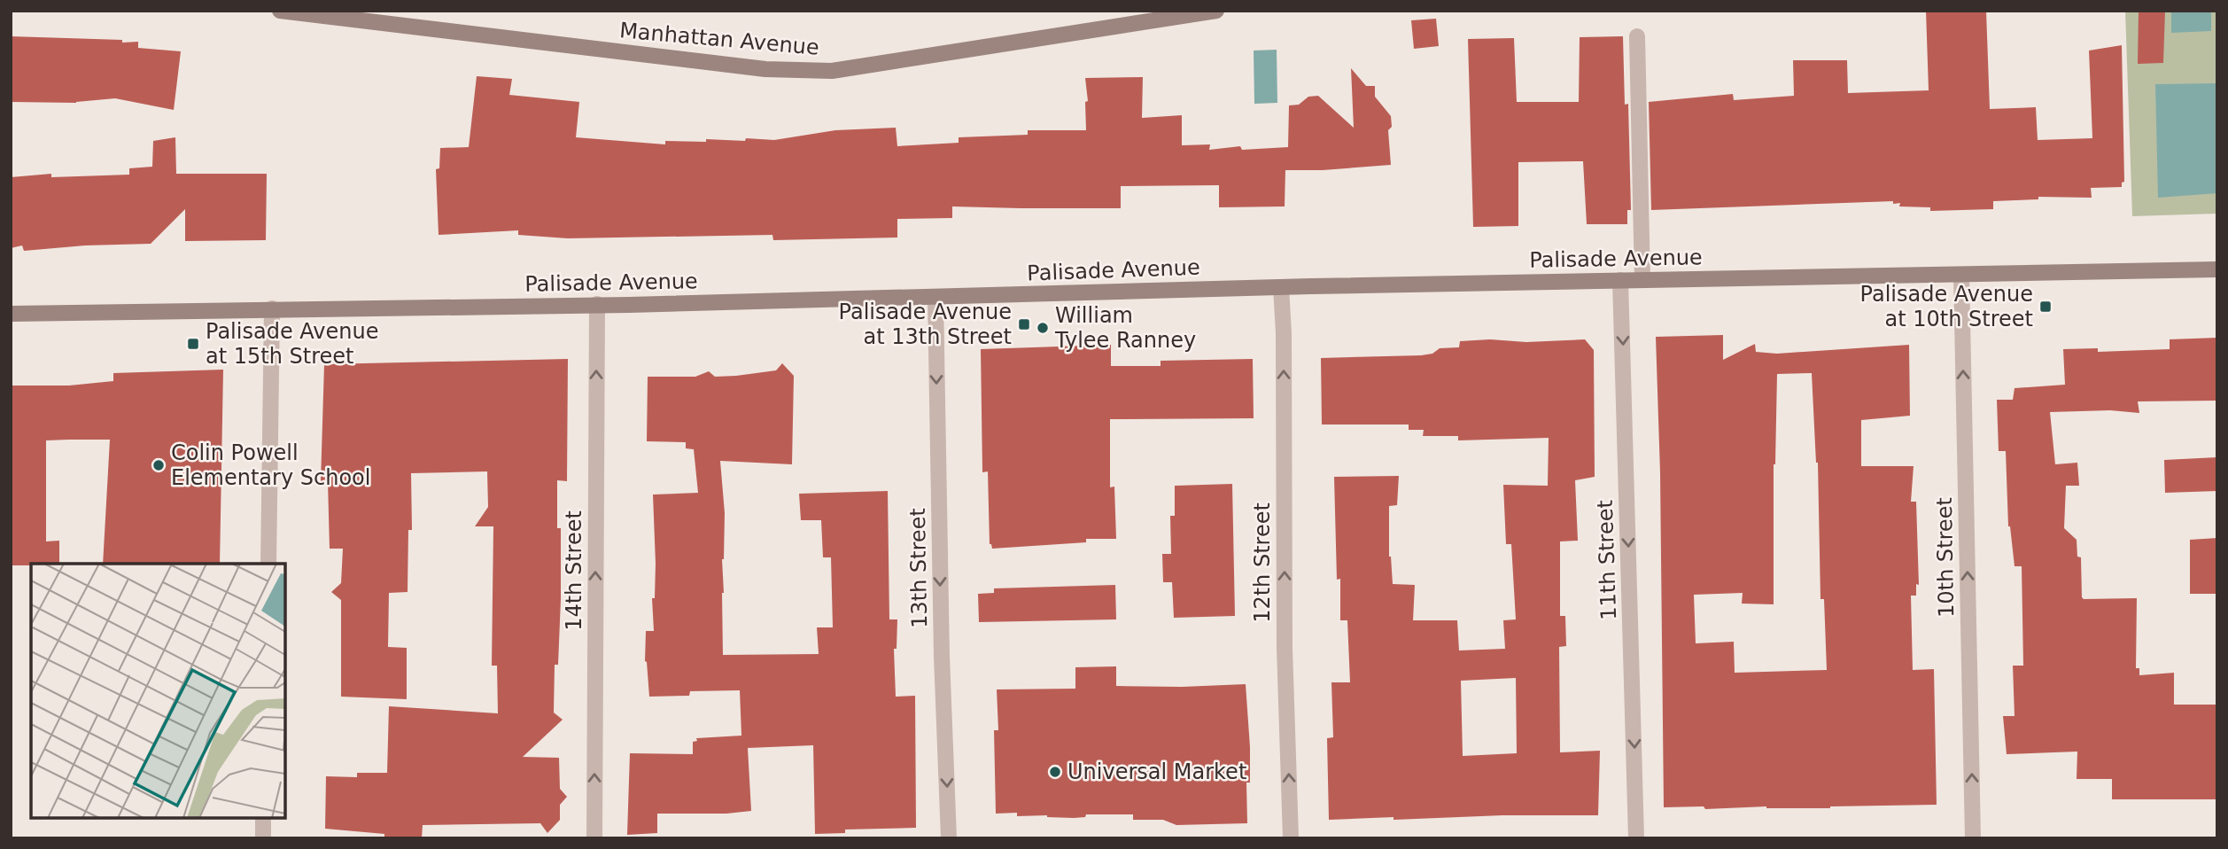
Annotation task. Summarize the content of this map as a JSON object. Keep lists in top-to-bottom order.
{
  "streets": {
    "main road": ["Manhattan Avenue", "Palisade Avenue"],
    "street": [
      "10th Street",
      "11th Street",
      "12th Street",
      "13th Street",
      "14th Street"
    ]
  },
  "crossings": [
    ["Palisade Avenue", "10th Street"],
    ["Palisade Avenue", "11th Street"],
    ["Palisade Avenue", "12th Street"],
    ["Palisade Avenue", "13th Street"],
    ["Palisade Avenue", "14th Street"]
  ],
  "one_way": [
    "10th Street",
    "11th Street",
    "12th Street",
    "13th Street",
    "14th Street"
  ],
  "places": {
    "transit": ["Palisade Avenue at 10th Street", "Palisade Avenue at 13th Street", "Palisade Avenue at 15th Street"],
    "other": ["William Tylee Ranney", "Colin Powell Elementary School", "Universal Market"]
  }
}
